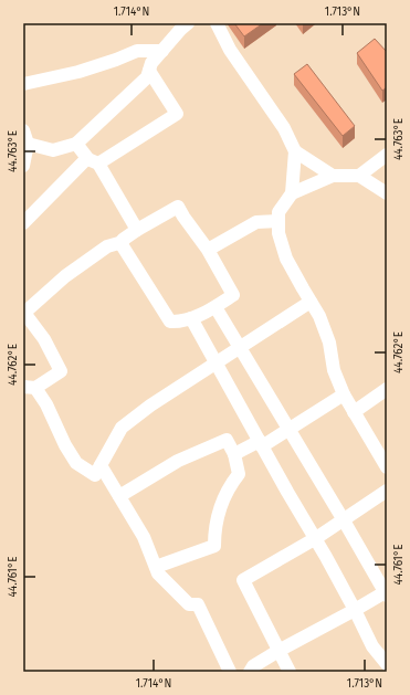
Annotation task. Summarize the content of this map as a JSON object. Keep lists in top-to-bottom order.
{
  "coordinates": [
    "1.714°N",
    "1.713°N",
    "44.763°E",
    "44.762°E",
    "44.761°E"
  ]
}
